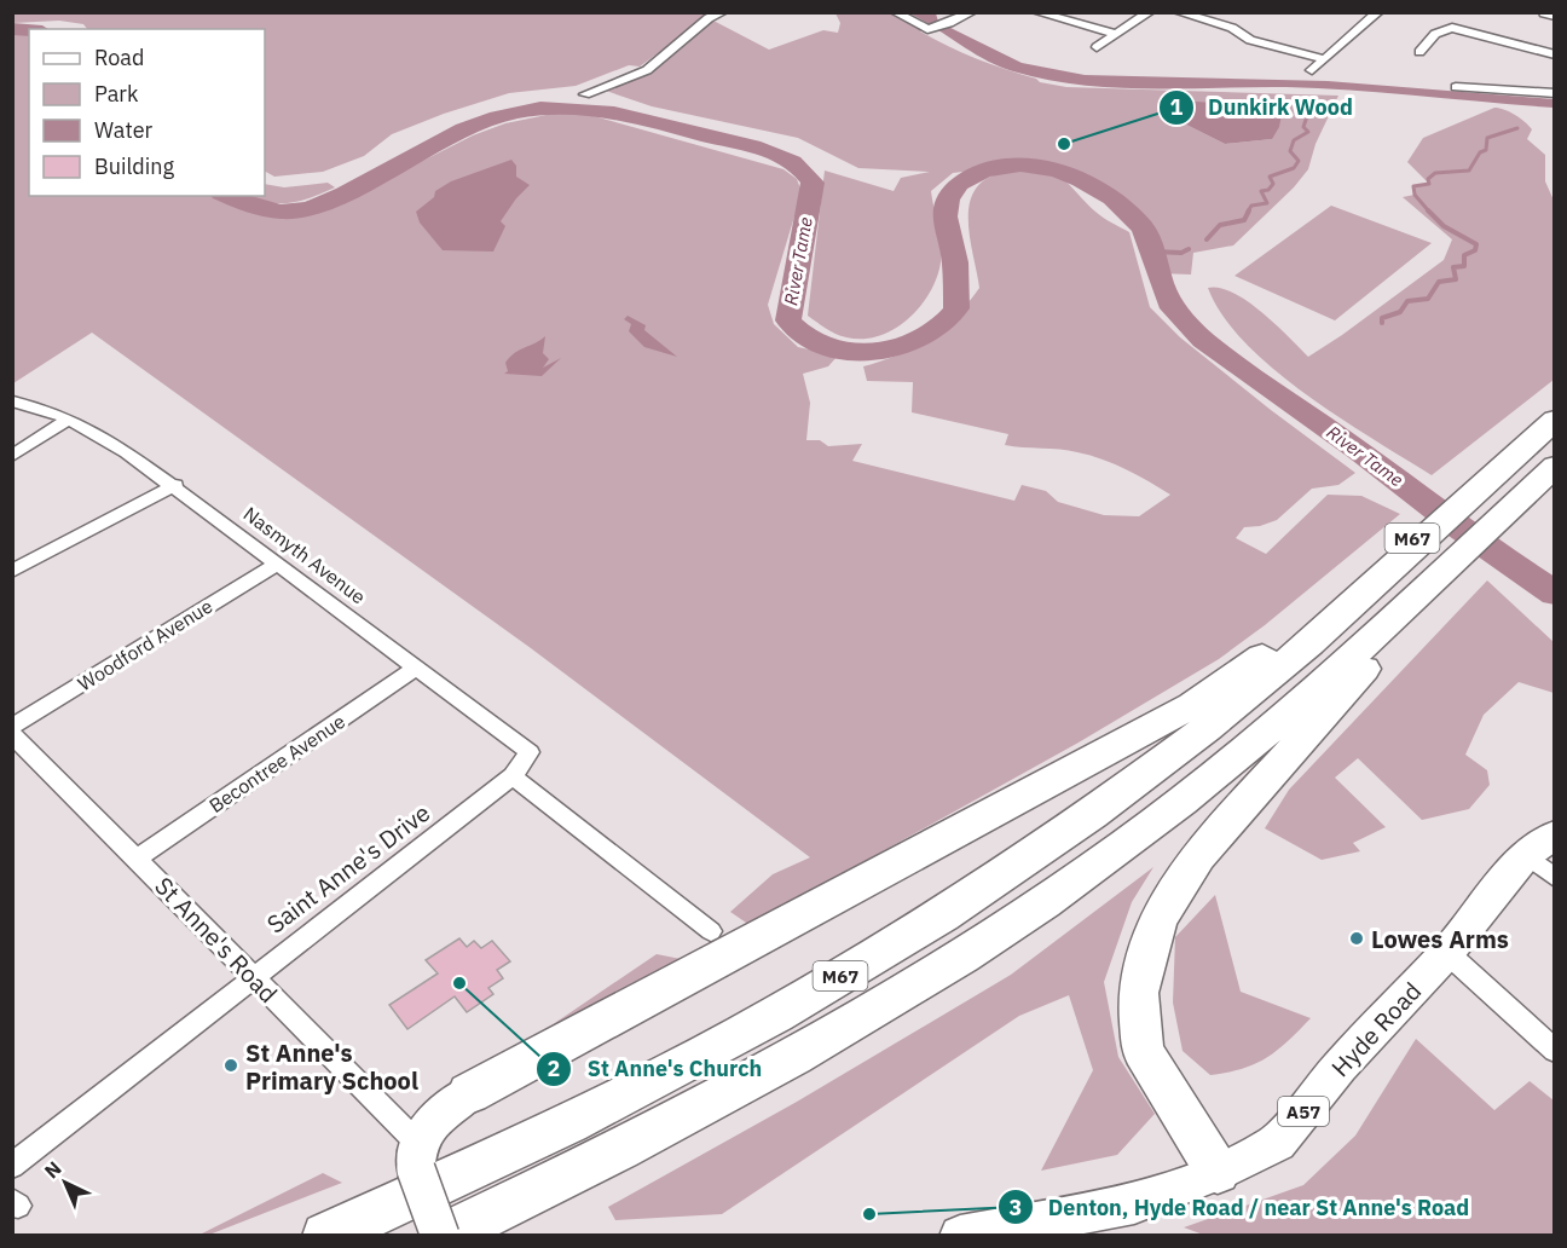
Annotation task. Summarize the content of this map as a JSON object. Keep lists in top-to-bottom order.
{
  "streets": {
    "highway": ["M67"],
    "main road": ["St Anne's Road", "Hyde Road", "A57"],
    "street": [
      "Nasmyth Avenue",
      "Woodford Avenue",
      "Becontree Avenue",
      "Saint Anne's Drive"
    ]
  },
  "crossings": [
    ["M67", "St Anne's Road"],
    ["M67", "Hyde Road"],
    ["Nasmyth Avenue", "Woodford Avenue"],
    ["Nasmyth Avenue", "Becontree Avenue"],
    ["Nasmyth Avenue", "Saint Anne's Drive"],
    ["Becontree Avenue", "St Anne's Road"],
    ["Saint Anne's Drive", "St Anne's Road"]
  ],
  "water": ["River Tame"],
  "places": [
    "Dunkirk Wood",
    "Lowes Arms",
    "St Anne's Church",
    "St Anne's Primary School",
    "Denton, Hyde Road / near St Anne's Road"
  ],
  "legend": [
    "Road",
    "Park",
    "Water",
    "Building"
  ],
  "north": "top left"
}
